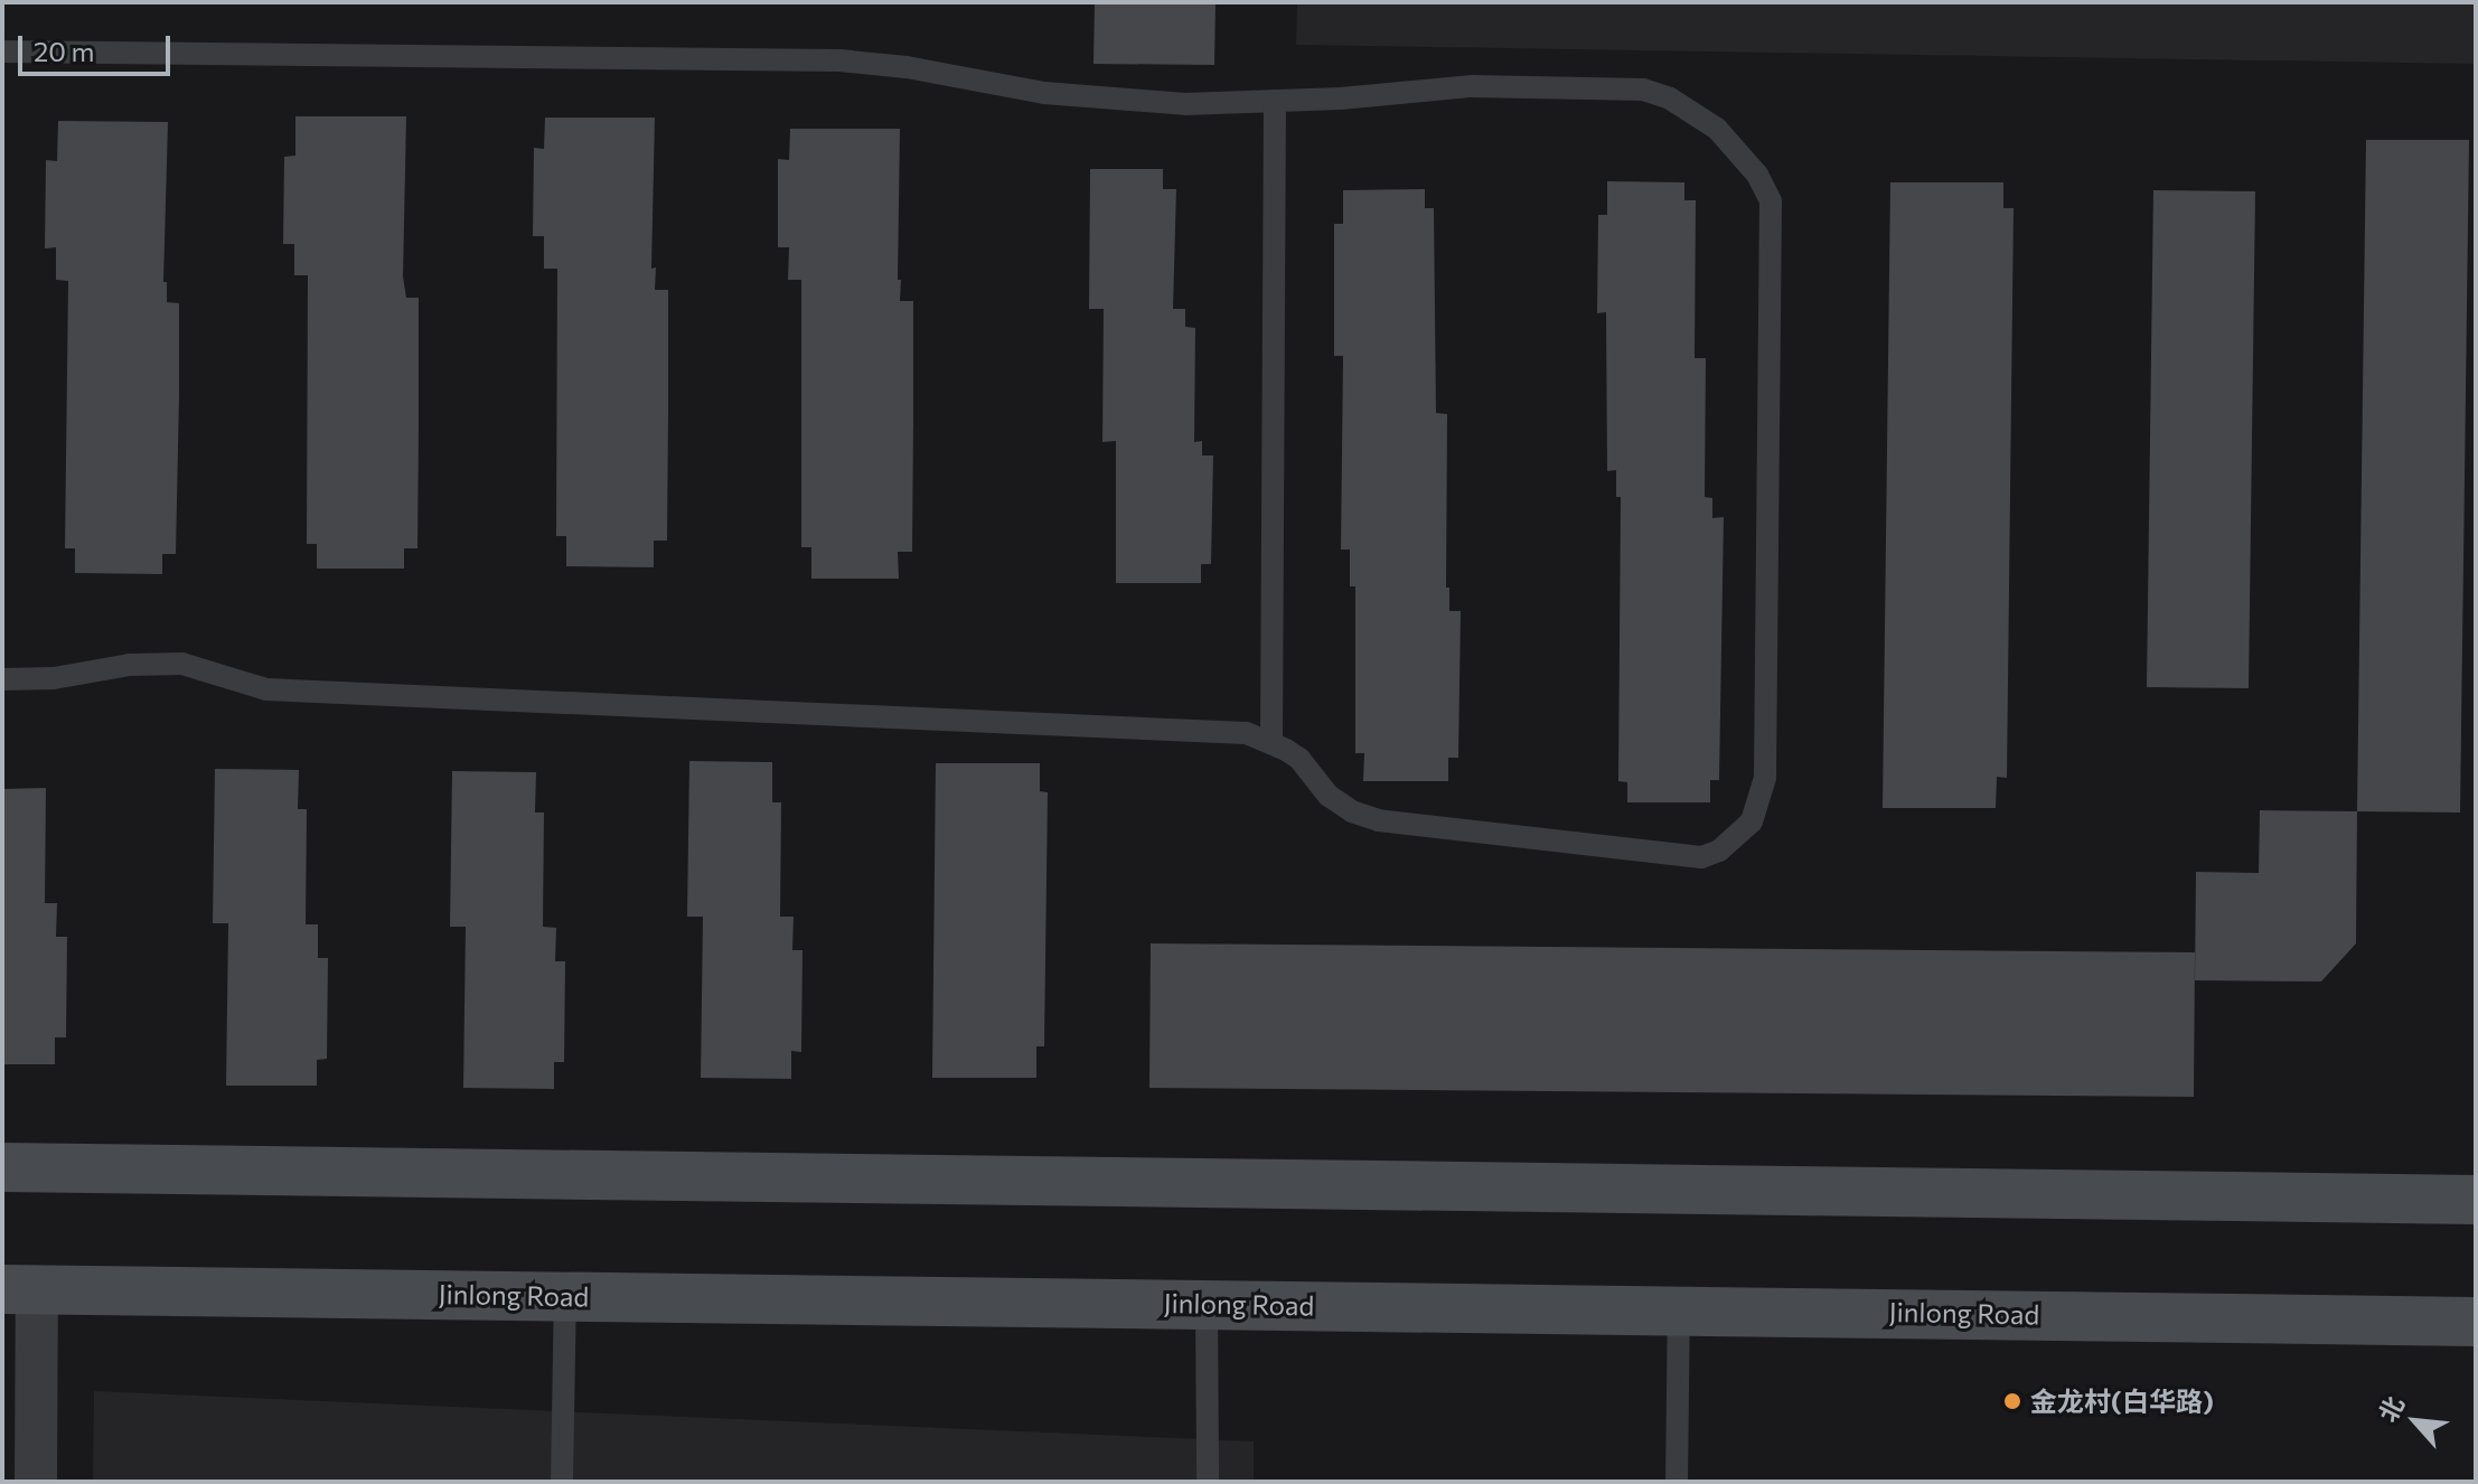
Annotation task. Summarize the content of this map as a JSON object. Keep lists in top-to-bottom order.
{
  "streets": {
    "main road": ["Jinlong Road"]
  },
  "places": ["金龙村(白华路)"],
  "scale_bar": "20 m",
  "north": "top left"
}
